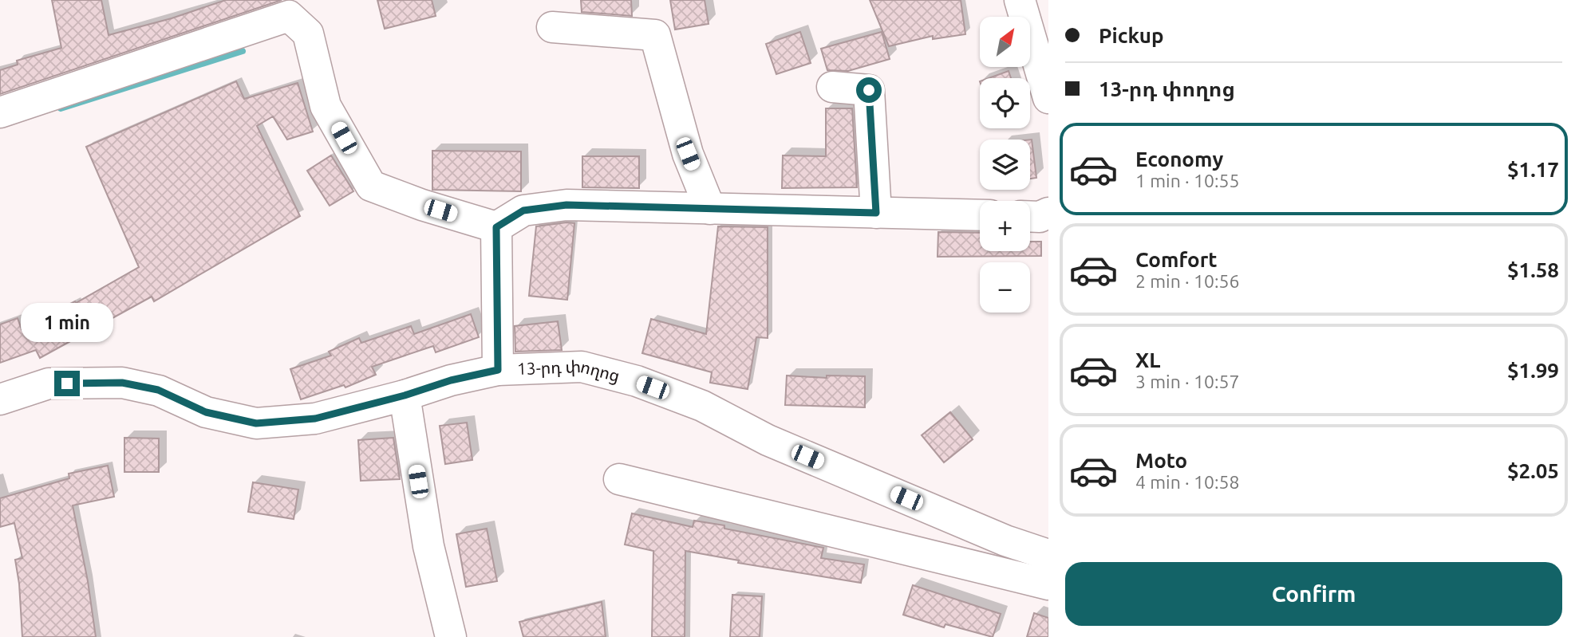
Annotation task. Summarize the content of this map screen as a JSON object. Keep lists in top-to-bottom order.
{
  "streets": {
    "street": ["13-րդ փողոց"]
  },
  "north": "top right",
  "page": {
    "banner": ["Pickup", "13-րդ փողոց"],
    "map_buttons": ["+", "−"],
    "list": [
      {
        "name": "Economy",
        "note": "1 min · 10:55",
        "value": "$1.17"
      },
      {
        "name": "Comfort",
        "note": "2 min · 10:56",
        "value": "$1.58"
      },
      {
        "name": "XL",
        "note": "3 min · 10:57",
        "value": "$1.99"
      },
      {
        "name": "Moto",
        "note": "4 min · 10:58",
        "value": "$2.05"
      }
    ],
    "bubble": "1 min",
    "buttons": "Confirm"
  }
}
